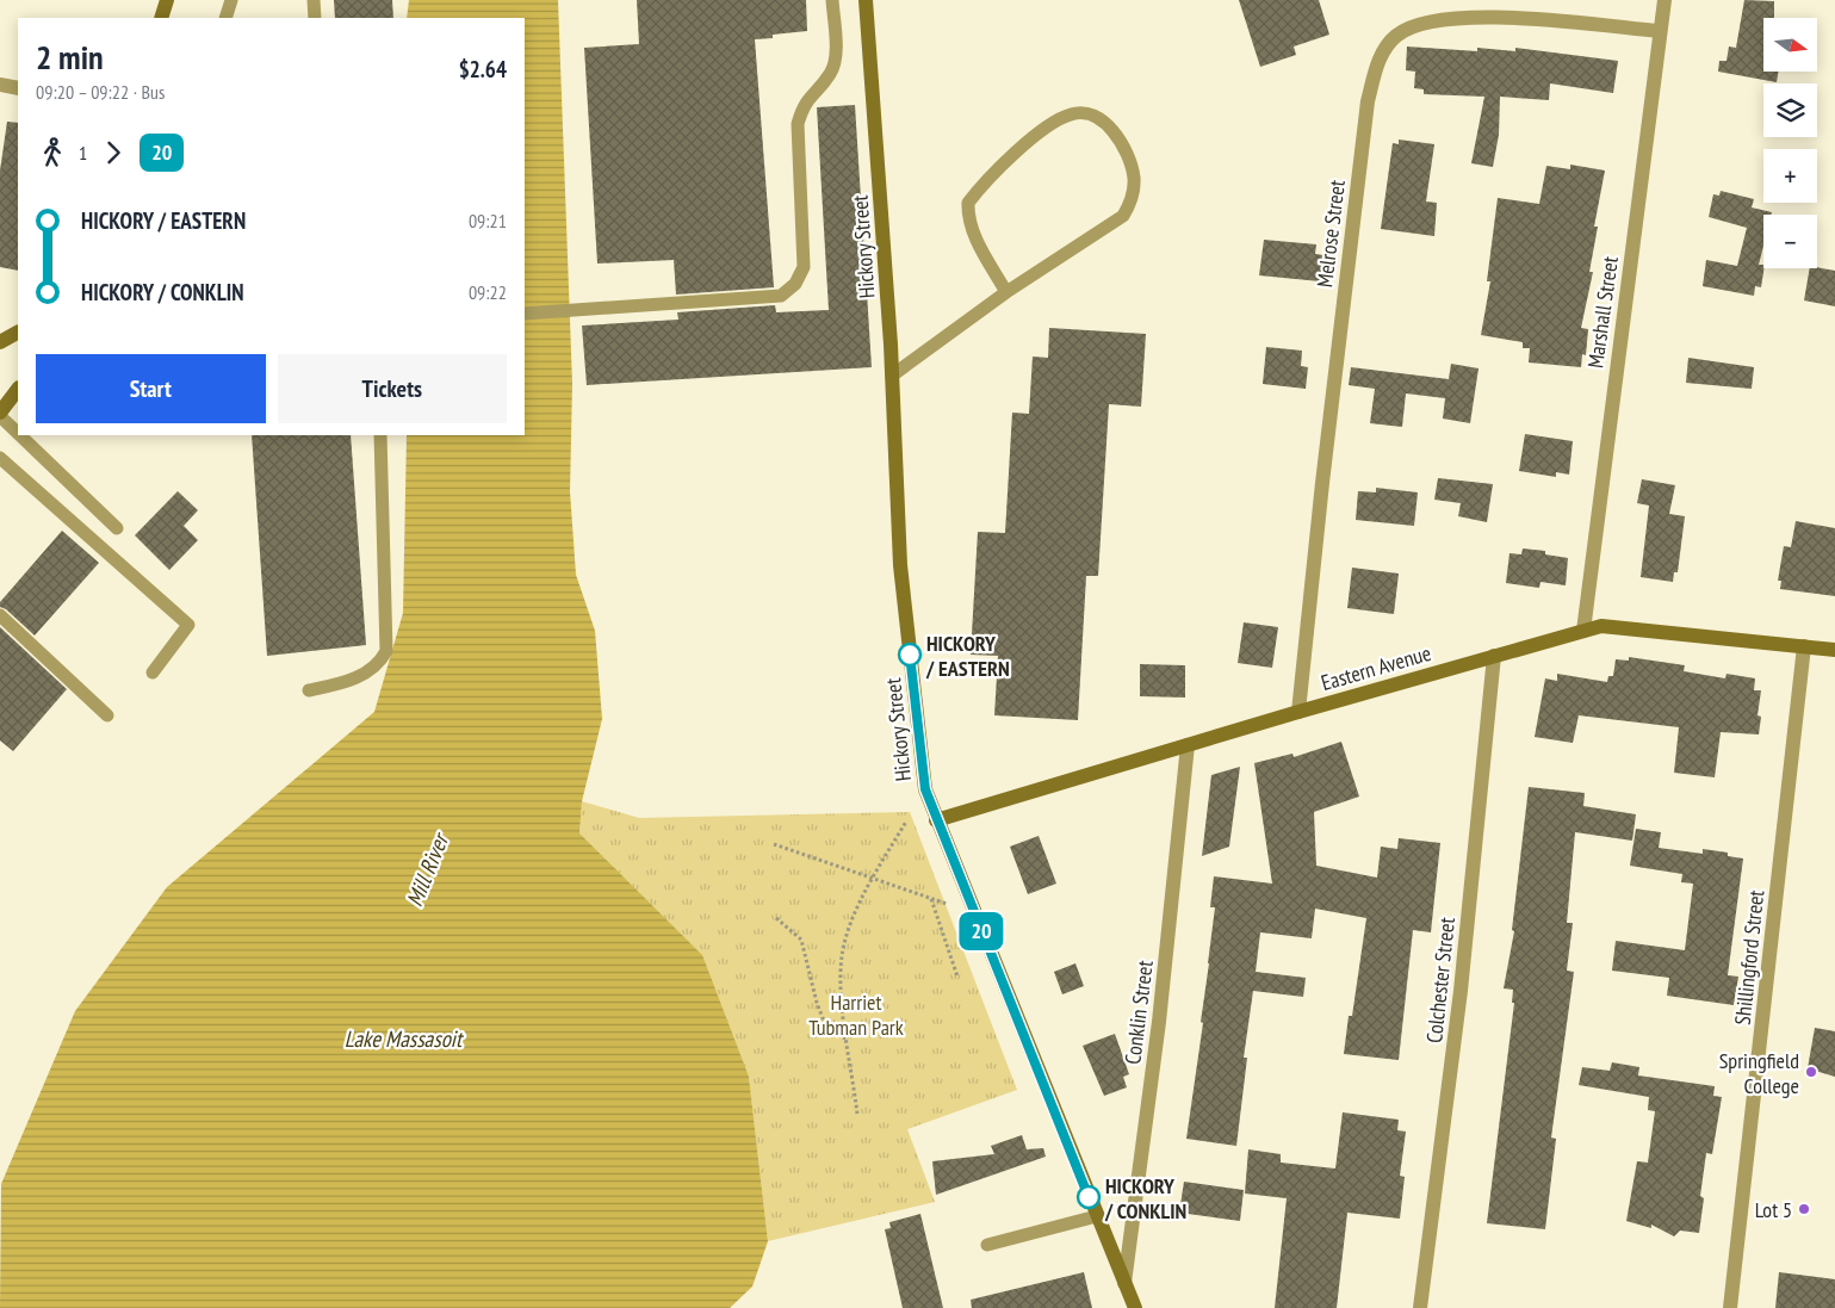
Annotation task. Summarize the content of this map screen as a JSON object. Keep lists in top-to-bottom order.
{
  "streets": {
    "street": [
      "Melrose Street",
      "Hickory Street",
      "Marshall Street",
      "Eastern Avenue",
      "Shillingford Street",
      "Colchester Street",
      "Conklin Street"
    ]
  },
  "crossings": [
    ["Melrose Street", "Marshall Street"],
    ["Melrose Street", "Eastern Avenue"],
    ["Hickory Street", "Eastern Avenue"],
    ["Hickory Street", "Conklin Street"],
    ["Marshall Street", "Eastern Avenue"],
    ["Eastern Avenue", "Shillingford Street"],
    ["Eastern Avenue", "Colchester Street"],
    ["Eastern Avenue", "Conklin Street"]
  ],
  "water": ["Mill River", "Lake Massasoit"],
  "parks": ["Harriet Tubman Park"],
  "places": [
    "HICKORY / EASTERN",
    "Springfield College",
    "HICKORY / CONKLIN",
    "Lot 5"
  ],
  "lines": ["bus line 20"],
  "north": "right",
  "page": {
    "on_map": "20",
    "map_buttons": ["+", "−"],
    "heading": ["2 min", "09:20 – 09:22 · Bus", "$2.64"],
    "legs": ["1", "20"],
    "list": [
      {
        "name": "HICKORY / EASTERN",
        "value": "09:21"
      },
      {
        "name": "HICKORY / CONKLIN",
        "value": "09:22"
      }
    ],
    "buttons": ["Start", "Tickets"]
  }
}
